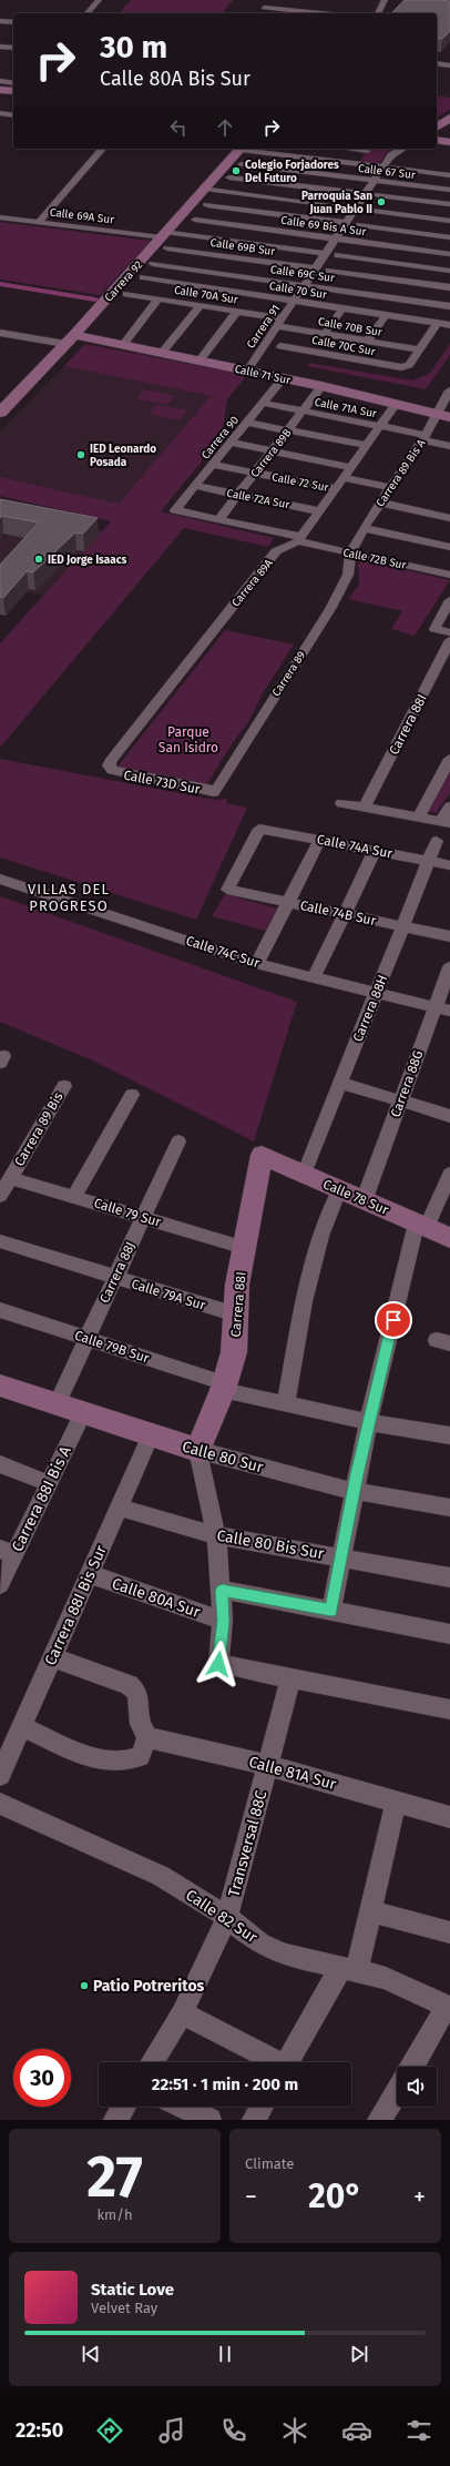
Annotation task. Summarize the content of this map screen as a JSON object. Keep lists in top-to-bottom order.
{
  "streets": {
    "street": [
      "Calle 67 Sur",
      "Calle 69A Sur",
      "Calle 69 Bis A Sur",
      "Calle 69B Sur",
      "Calle 69C Sur",
      "Carrera 92",
      "Calle 70 Sur",
      "Calle 70A Sur",
      "Carrera 91",
      "Calle 70B Sur",
      "Calle 70C Sur",
      "Calle 71 Sur",
      "Calle 71A Sur",
      "Carrera 90",
      "Carrera 89B",
      "Carrera 89 Bis A",
      "Calle 72 Sur",
      "Calle 72A Sur",
      "Calle 72B Sur",
      "Carrera 89A",
      "Carrera 89",
      "Carrera 88I",
      "Calle 73D Sur",
      "Calle 74A Sur",
      "Calle 74B Sur",
      "Calle 74C Sur",
      "Carrera 88H",
      "Carrera 88G",
      "Carrera 89 Bis",
      "Calle 78 Sur",
      "Calle 79 Sur",
      "Carrera 88J",
      "Calle 79A Sur",
      "Calle 79B Sur",
      "Calle 80 Sur",
      "Carrera 88I Bis A",
      "Calle 80 Bis Sur",
      "Calle 80A Sur",
      "Carrera 88I Bis Sur",
      "Calle 81A Sur",
      "Transversal 88C",
      "Calle 82 Sur"
    ]
  },
  "crossings": [
    ["Calle 67 Sur", "Carrera 91"],
    ["Calle 69A Sur", "Calle 69B Sur"],
    ["Calle 69A Sur", "Carrera 92"],
    ["Calle 69 Bis A Sur", "Carrera 91"],
    ["Calle 69B Sur", "Carrera 92"],
    ["Calle 69B Sur", "Carrera 91"],
    ["Calle 69C Sur", "Carrera 91"],
    ["Carrera 92", "Calle 71 Sur"],
    ["Calle 70 Sur", "Carrera 91"],
    ["Calle 70A Sur", "Carrera 91"],
    ["Calle 70A Sur", "Calle 70B Sur"],
    ["Carrera 91", "Calle 70B Sur"],
    ["Carrera 91", "Calle 71 Sur"],
    ["Calle 70B Sur", "Calle 70C Sur"],
    ["Calle 71 Sur", "Carrera 90"],
    ["Calle 71 Sur", "Carrera 89B"],
    ["Calle 71 Sur", "Carrera 89 Bis A"],
    ["Calle 71 Sur", "Carrera 89A"],
    ["Calle 71A Sur", "Carrera 90"],
    ["Calle 71A Sur", "Carrera 89B"],
    ["Calle 71A Sur", "Carrera 89 Bis A"],
    ["Calle 71A Sur", "Carrera 89A"],
    ["Carrera 90", "Calle 72 Sur"],
    ["Carrera 90", "Calle 72A Sur"],
    ["Carrera 90", "Calle 72B Sur"],
    ["Carrera 89B", "Calle 72 Sur"],
    ["Carrera 89B", "Calle 72A Sur"],
    ["Carrera 89B", "Calle 72B Sur"],
    ["Carrera 89 Bis A", "Calle 72B Sur"],
    ["Carrera 89 Bis A", "Carrera 89"],
    ["Calle 72 Sur", "Carrera 89A"],
    ["Calle 72A Sur", "Carrera 89A"],
    ["Calle 72B Sur", "Carrera 89A"],
    ["Calle 72B Sur", "Carrera 89"],
    ["Carrera 89A", "Calle 73D Sur"],
    ["Carrera 89", "Calle 73D Sur"],
    ["Carrera 88I", "Calle 78 Sur"],
    ["Carrera 88I", "Calle 79 Sur"],
    ["Carrera 88I", "Calle 79A Sur"],
    ["Carrera 88I", "Calle 79B Sur"],
    ["Carrera 88I", "Calle 80 Sur"],
    ["Calle 74A Sur", "Calle 74B Sur"],
    ["Calle 74A Sur", "Carrera 88H"],
    ["Calle 74B Sur", "Carrera 88H"],
    ["Calle 74C Sur", "Carrera 88H"],
    ["Calle 74C Sur", "Carrera 88G"],
    ["Carrera 88H", "Calle 78 Sur"],
    ["Carrera 88G", "Calle 78 Sur"],
    ["Carrera 89 Bis", "Calle 79 Sur"],
    ["Calle 79 Sur", "Carrera 88J"],
    ["Carrera 88J", "Calle 79A Sur"],
    ["Carrera 88J", "Calle 79B Sur"],
    ["Carrera 88J", "Calle 80 Sur"],
    ["Calle 80 Sur", "Carrera 88I Bis A"],
    ["Calle 80 Sur", "Carrera 88I Bis Sur"],
    ["Calle 80 Bis Sur", "Carrera 88I Bis Sur"],
    ["Calle 80A Sur", "Carrera 88I Bis Sur"],
    ["Calle 81A Sur", "Transversal 88C"],
    ["Transversal 88C", "Calle 82 Sur"]
  ],
  "districts": ["VILLAS DEL PROGRESO"],
  "parks": ["Parque San Isidro"],
  "places": [
    "Colegio Forjadores Del Futuro",
    "Parroquia San Juan Pablo II",
    "IED Leonardo Posada",
    "IED Jorge Isaacs",
    "Patio Potreritos"
  ],
  "page": {
    "turn": ["30 m", "Calle 80A Bis Sur"],
    "limit": "30",
    "trip": "22:51 · 1 min · 200 m",
    "tile": [
      ["27", "km/h"],
      "Climate"
    ],
    "heat": ["−", "20°", "+"],
    "song": ["Static Love", "Velvet Ray"],
    "tabs": "22:50"
  }
}
